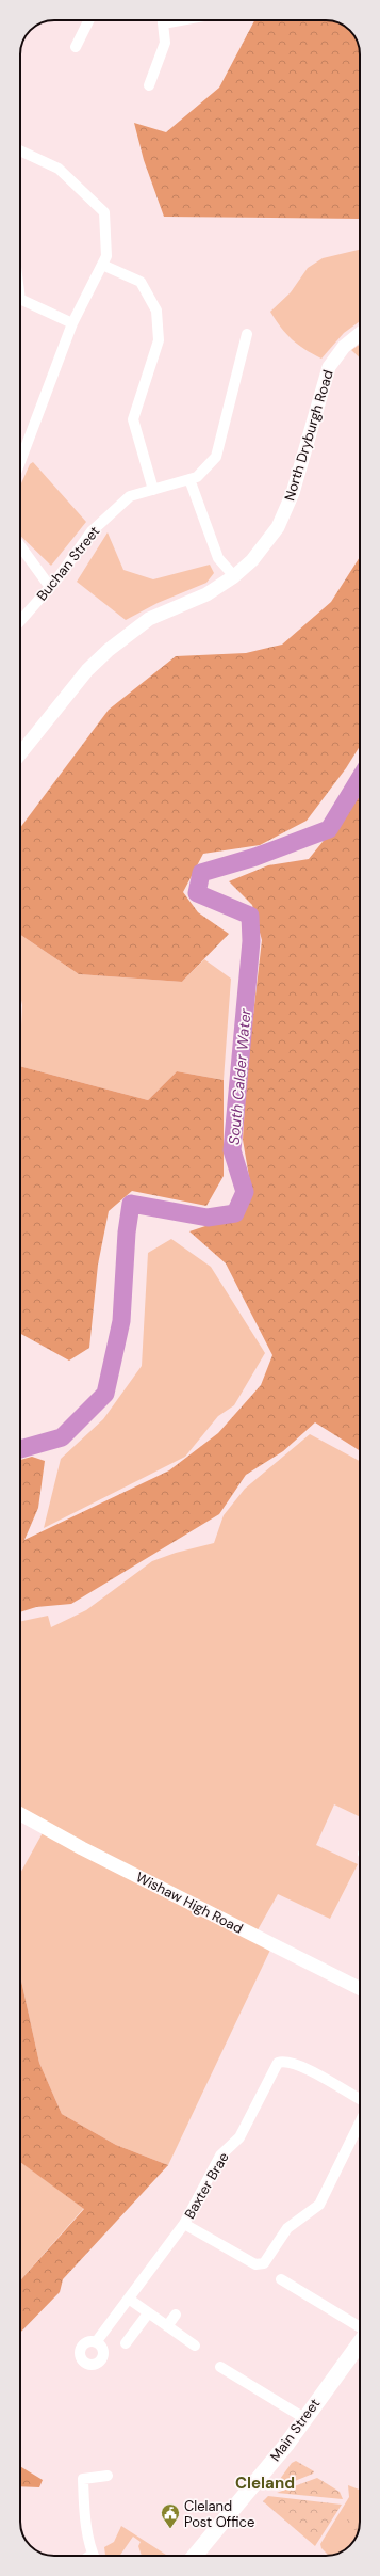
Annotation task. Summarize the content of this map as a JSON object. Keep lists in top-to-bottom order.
{
  "streets": {
    "main road": ["Main Street"],
    "street": [
      "North Dryburgh Road",
      "Buchan Street",
      "Wishaw High Road",
      "Baxter Brae"
    ]
  },
  "districts": ["Cleland"],
  "water": ["South Calder Water"],
  "places": {
    "public building": ["Cleland Post Office"]
  }
}
